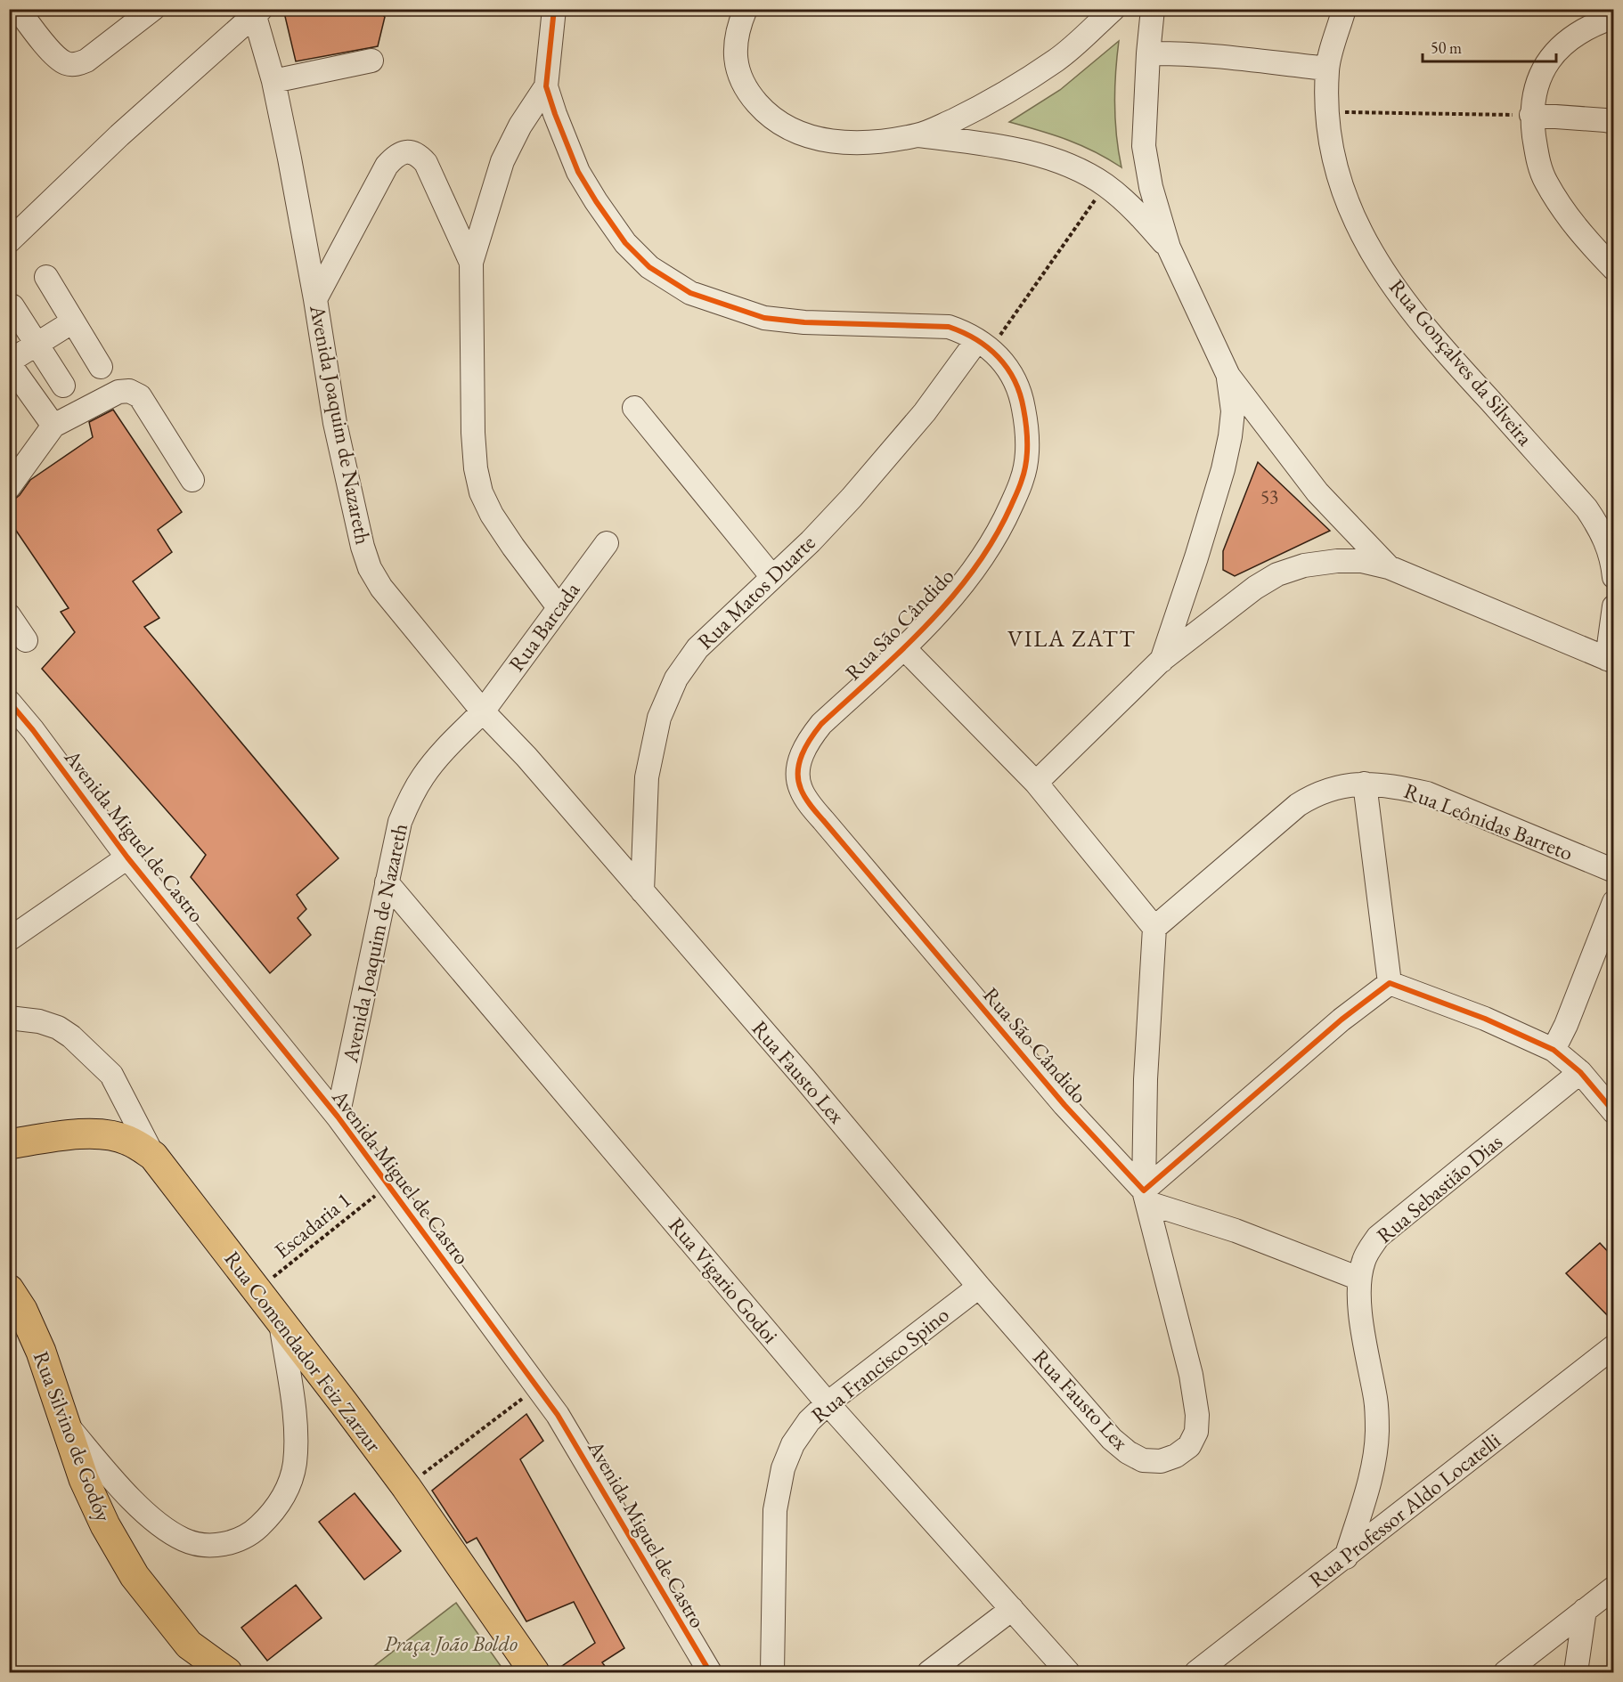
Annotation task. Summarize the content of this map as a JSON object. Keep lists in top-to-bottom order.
{
  "streets": {
    "main road": ["Rua Comendador Feiz Zarzur", "Rua Silvino de Godóy"],
    "street": [
      "Rua Gonçalves da Silveira",
      "Avenida Joaquim de Nazareth",
      "Rua Matos Duarte",
      "Rua São Cândido",
      "Rua Barcada",
      "Rua Leônidas Barreto",
      "Avenida Miguel de Castro",
      "Rua Fausto Lex",
      "Rua Sebastião Dias",
      "Rua Vigario Godoi",
      "Rua Francisco Spino",
      "Rua Professor Aldo Locatelli"
    ],
    "path": ["Escadaria 1"]
  },
  "crossings": [
    ["Avenida Joaquim de Nazareth", "Rua Barcada"],
    ["Avenida Joaquim de Nazareth", "Avenida Miguel de Castro"],
    ["Avenida Joaquim de Nazareth", "Rua Fausto Lex"],
    ["Avenida Joaquim de Nazareth", "Rua Vigario Godoi"],
    ["Rua Matos Duarte", "Rua São Cândido"],
    ["Rua Matos Duarte", "Rua Fausto Lex"],
    ["Rua São Cândido", "Rua Fausto Lex"],
    ["Rua Barcada", "Rua Fausto Lex"],
    ["Rua Leônidas Barreto", "Rua Fausto Lex"],
    ["Avenida Miguel de Castro", "Escadaria 1"],
    ["Rua Fausto Lex", "Rua Francisco Spino"],
    ["Rua Sebastião Dias", "Rua Professor Aldo Locatelli"],
    ["Escadaria 1", "Rua Comendador Feiz Zarzur"],
    ["Rua Vigario Godoi", "Rua Francisco Spino"]
  ],
  "districts": ["VILA ZATT"],
  "parks": ["Praça João Boldo"],
  "house_numbers": ["53"],
  "scale_bar": "50 m"
}
